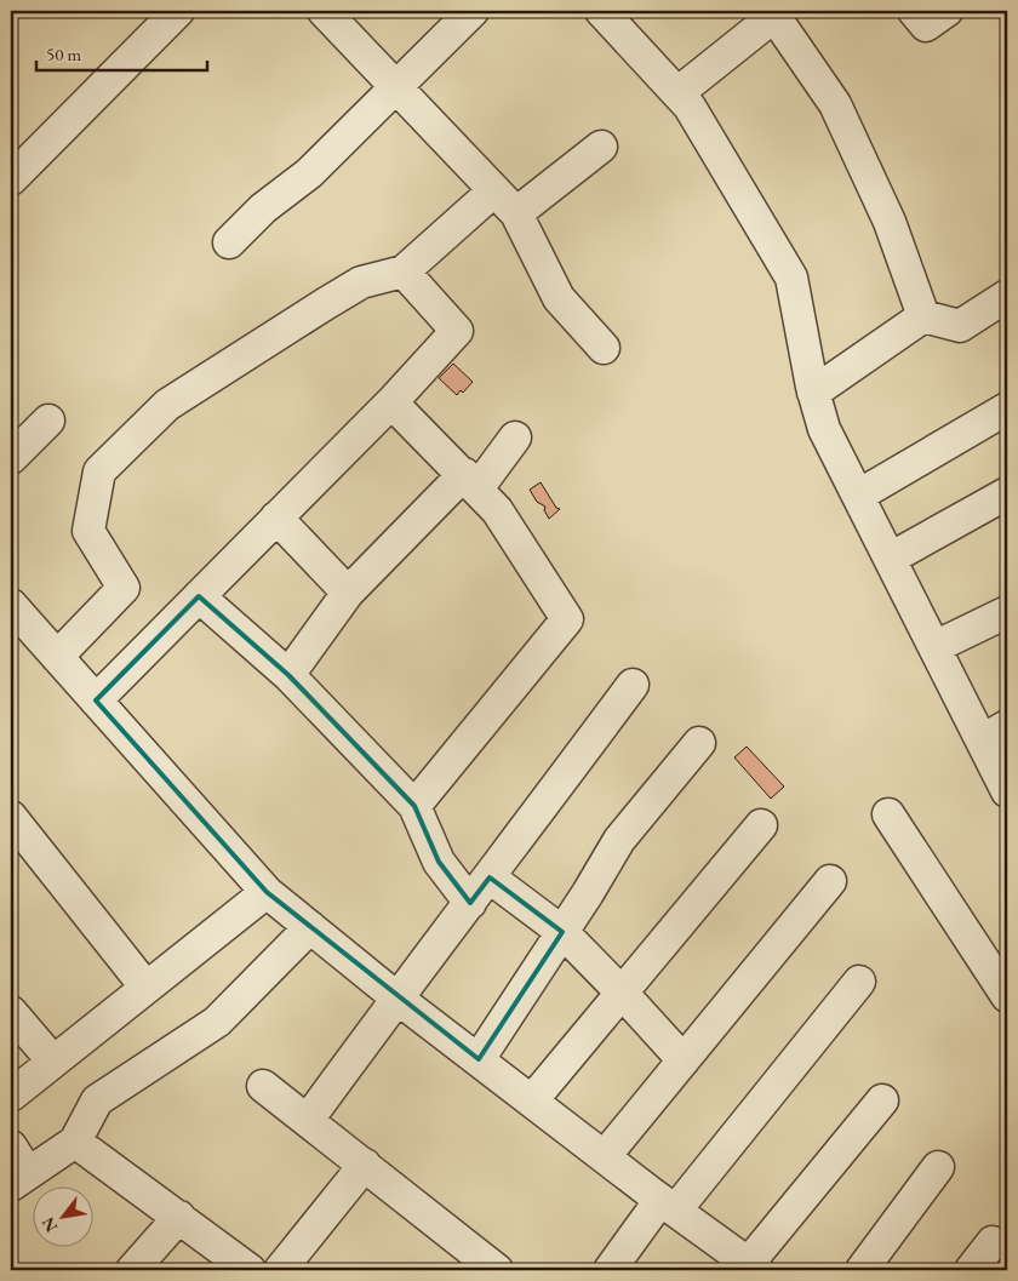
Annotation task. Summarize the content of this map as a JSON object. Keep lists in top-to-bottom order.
{
  "scale_bar": "50 m",
  "north": "bottom left"
}
